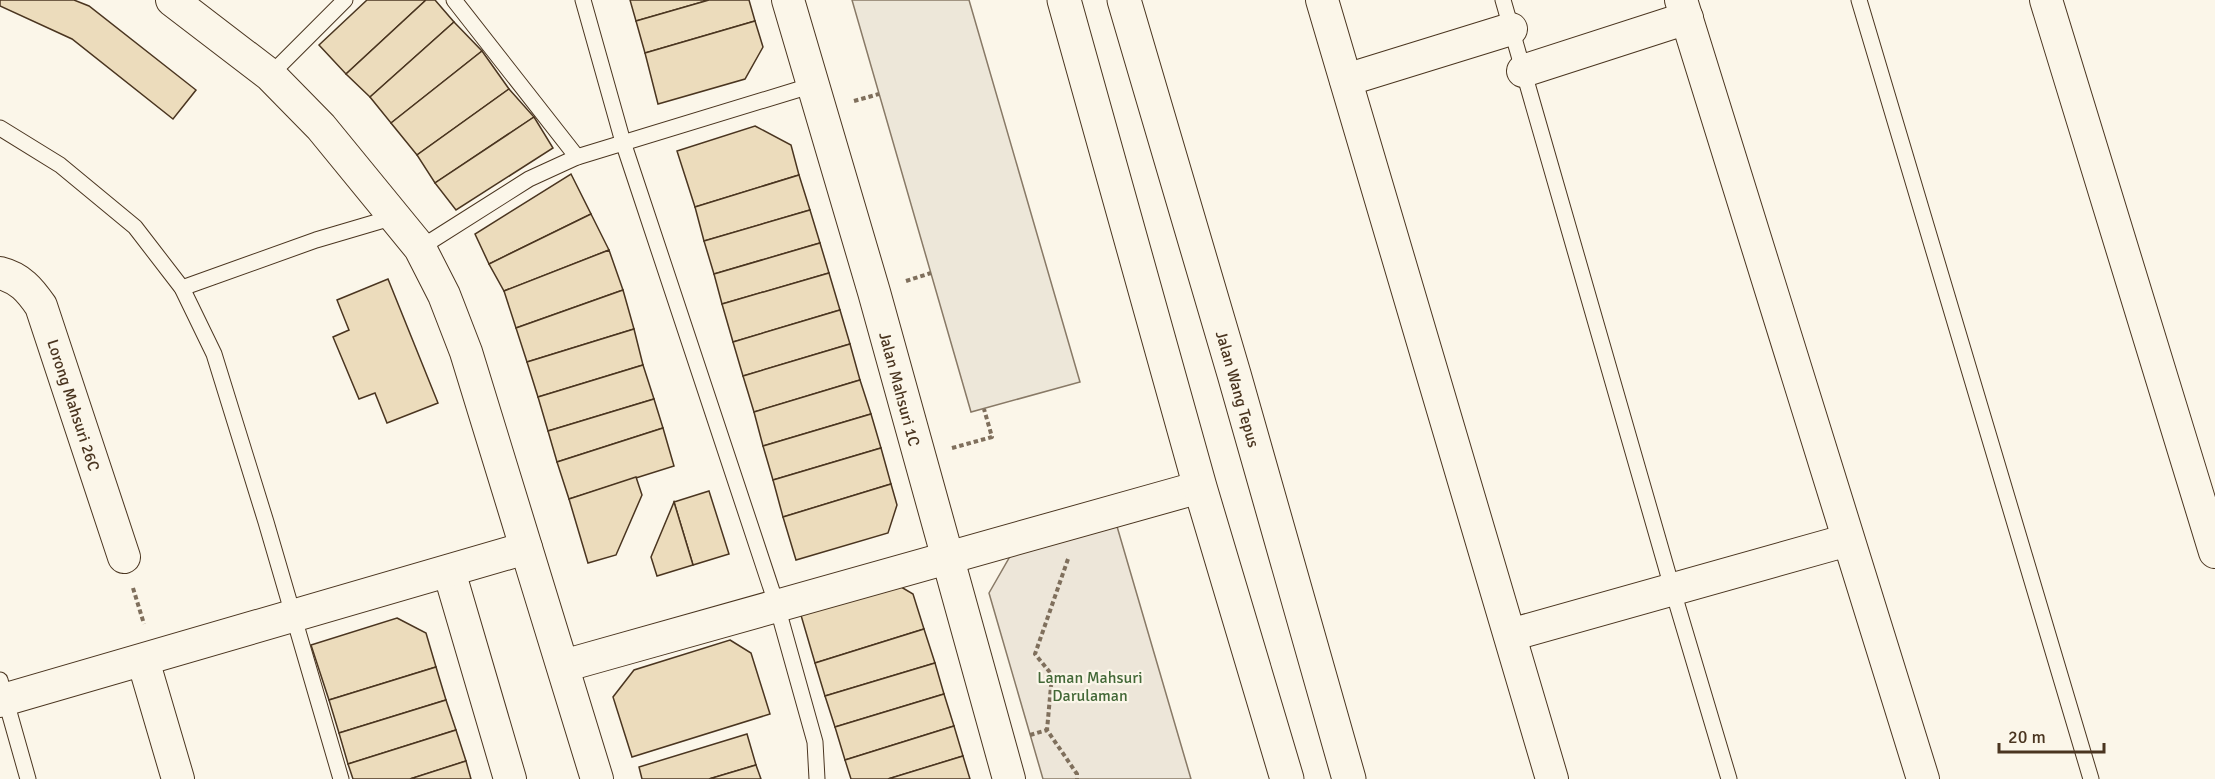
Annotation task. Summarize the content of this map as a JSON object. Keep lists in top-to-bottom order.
{
  "streets": {
    "main road": ["Jalan Wang Tepus"],
    "street": ["Jalan Mahsuri 1C", "Lorong Mahsuri 26C"]
  },
  "parks": ["Laman Mahsuri Darulaman"],
  "scale_bar": "20 m"
}
